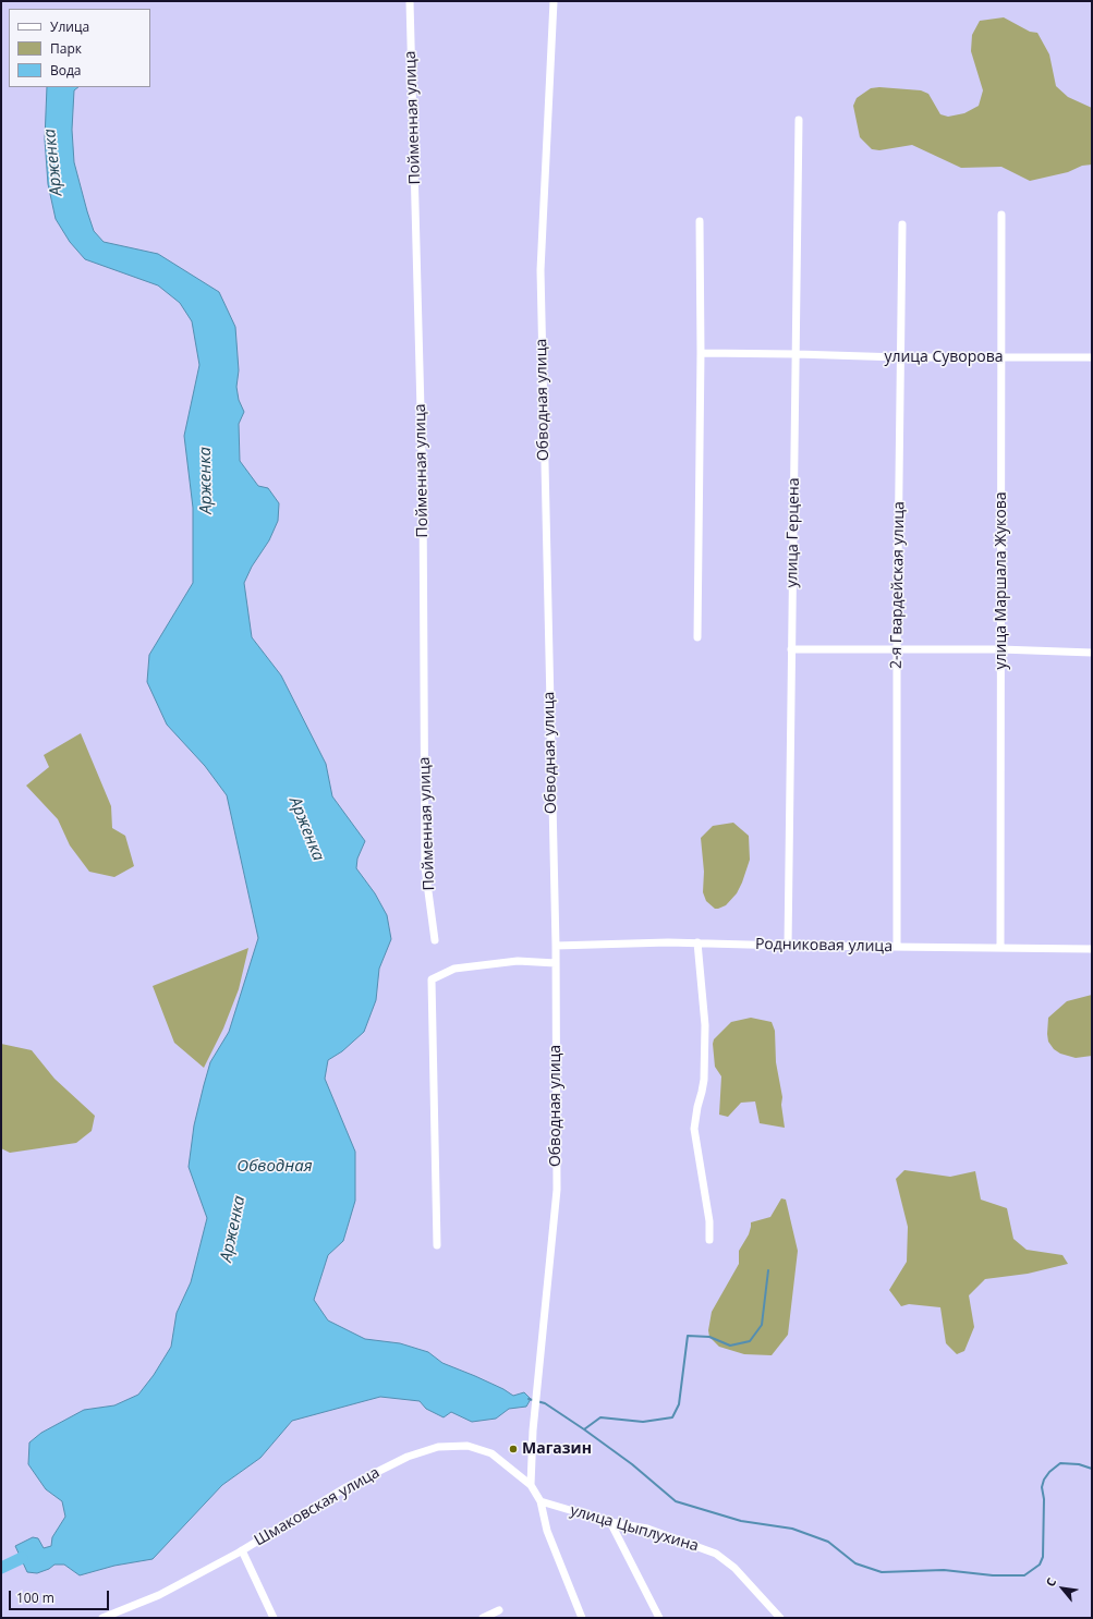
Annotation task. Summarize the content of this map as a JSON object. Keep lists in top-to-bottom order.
{
  "streets": {
    "street": [
      "Пойменная улица",
      "улица Суворова",
      "Обводная улица",
      "улица Герцена",
      "улица Маршала Жукова",
      "2-я Гвардейская улица",
      "Родниковая улица",
      "Шмаковская улица",
      "улица Цыплухина"
    ]
  },
  "crossings": [
    ["улица Суворова", "улица Герцена"],
    ["улица Суворова", "улица Маршала Жукова"],
    ["улица Суворова", "2-я Гвардейская улица"],
    ["Обводная улица", "Родниковая улица"],
    ["Обводная улица", "Шмаковская улица"],
    ["улица Герцена", "Родниковая улица"],
    ["улица Маршала Жукова", "Родниковая улица"],
    ["2-я Гвардейская улица", "Родниковая улица"]
  ],
  "water": ["Арженка", "Обводная"],
  "places": ["Магазин"],
  "legend": ["Улица", "Парк", "Вода"],
  "scale_bar": "100 m",
  "north": "top left"
}
